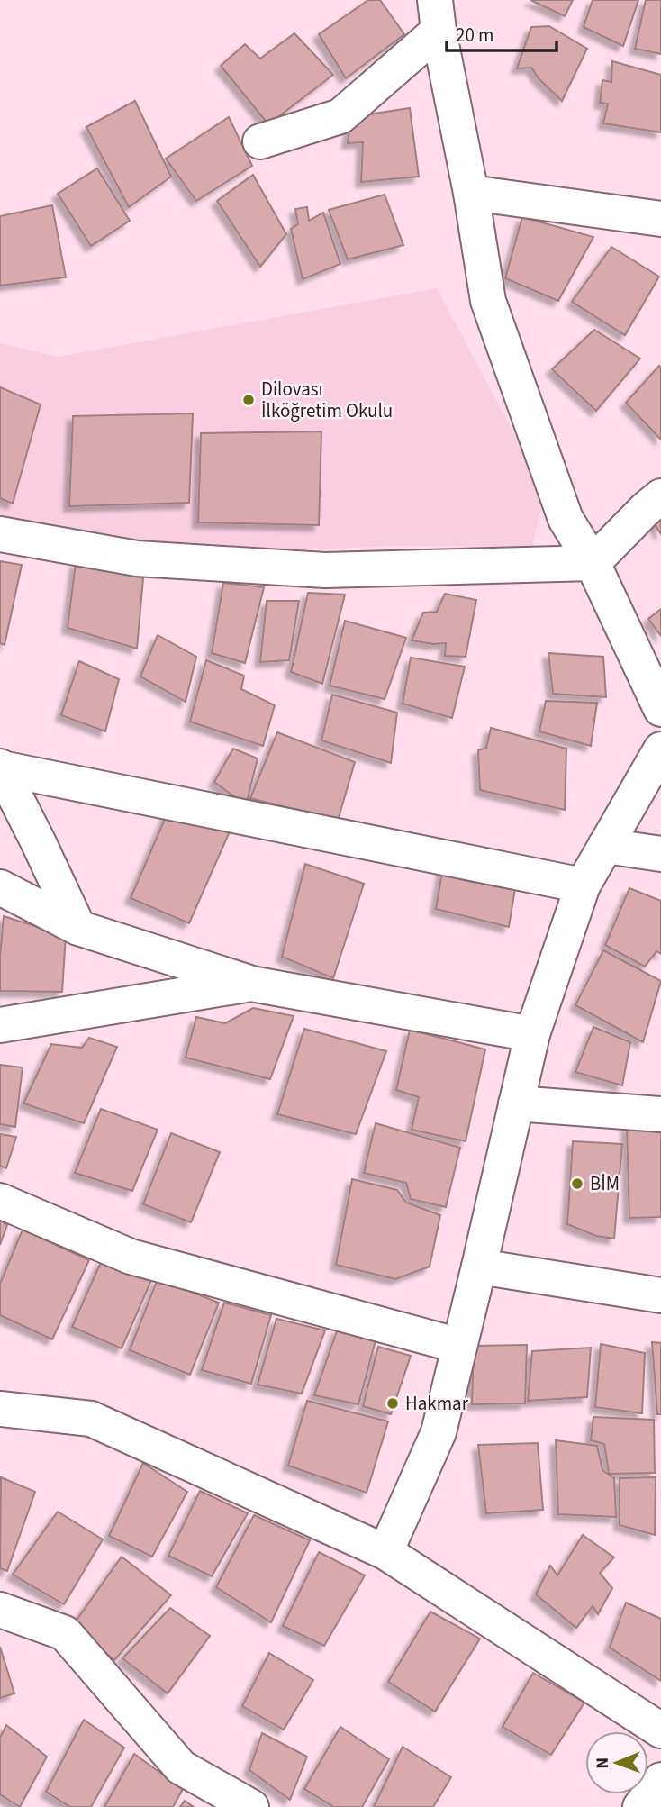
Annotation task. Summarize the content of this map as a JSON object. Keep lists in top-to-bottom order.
{
  "places": ["Dilovası İlköğretim Okulu", "BİM", "Hakmar"],
  "scale_bar": "20 m",
  "north": "left"
}
